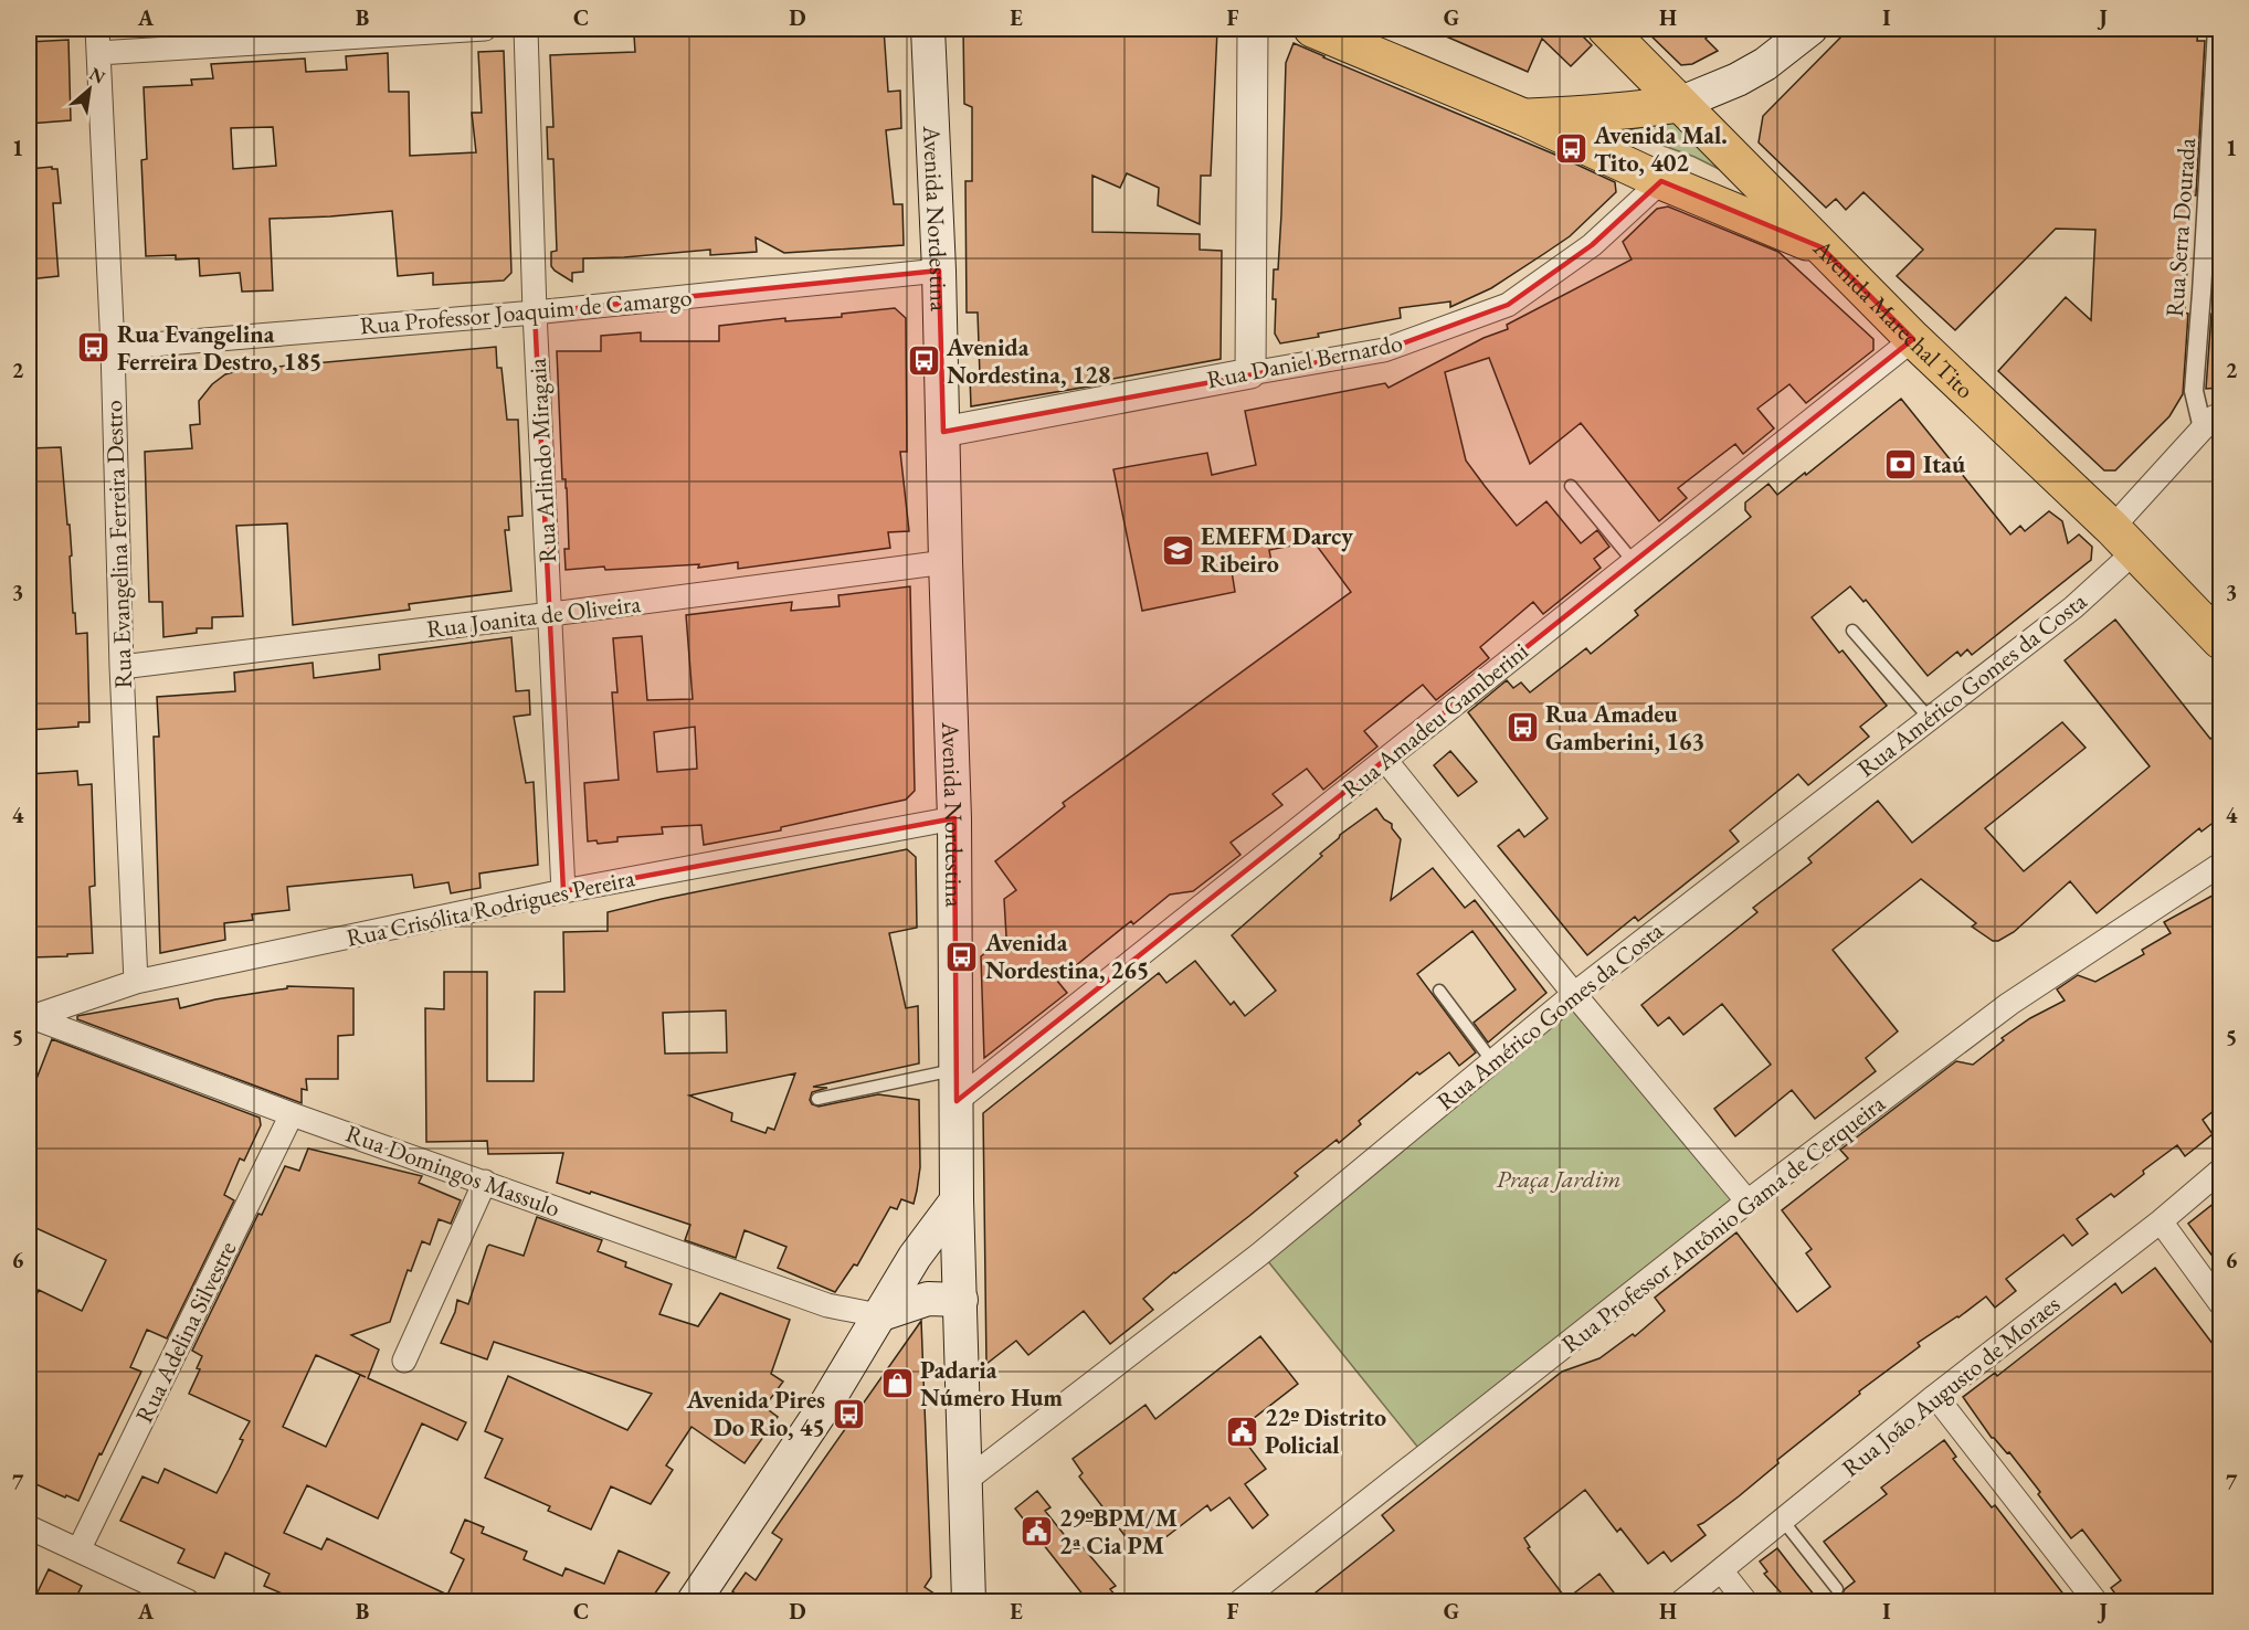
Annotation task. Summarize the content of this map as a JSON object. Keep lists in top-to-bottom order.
{
  "streets": {
    "main road": ["Avenida Nordestina", "Avenida Marechal Tito"],
    "street": [
      "Rua Serra Dourada",
      "Rua Professor Joaquim de Camargo",
      "Rua Daniel Bernardo",
      "Rua Arlindo Miragaia",
      "Rua Evangelina Ferreira Destro",
      "Rua Joanita de Oliveira",
      "Rua Américo Gomes da Costa",
      "Rua Amadeu Gamberini",
      "Rua Crisólita Rodrigues Pereira",
      "Rua Domingos Massulo",
      "Rua Professor Antônio Gama de Cerqueira",
      "Rua Adelina Silvestre",
      "Rua João Augusto de Moraes"
    ]
  },
  "crossings": [
    ["Avenida Nordestina", "Rua Professor Joaquim de Camargo"],
    ["Avenida Nordestina", "Rua Daniel Bernardo"],
    ["Avenida Nordestina", "Rua Joanita de Oliveira"],
    ["Avenida Nordestina", "Rua Américo Gomes da Costa"],
    ["Avenida Nordestina", "Rua Amadeu Gamberini"],
    ["Avenida Nordestina", "Rua Crisólita Rodrigues Pereira"],
    ["Rua Serra Dourada", "Rua Américo Gomes da Costa"],
    ["Rua Professor Joaquim de Camargo", "Rua Arlindo Miragaia"],
    ["Rua Professor Joaquim de Camargo", "Rua Evangelina Ferreira Destro"],
    ["Avenida Marechal Tito", "Rua Daniel Bernardo"],
    ["Avenida Marechal Tito", "Rua Américo Gomes da Costa"],
    ["Avenida Marechal Tito", "Rua Amadeu Gamberini"],
    ["Rua Arlindo Miragaia", "Rua Joanita de Oliveira"],
    ["Rua Arlindo Miragaia", "Rua Crisólita Rodrigues Pereira"],
    ["Rua Evangelina Ferreira Destro", "Rua Joanita de Oliveira"],
    ["Rua Evangelina Ferreira Destro", "Rua Crisólita Rodrigues Pereira"],
    ["Rua Crisólita Rodrigues Pereira", "Rua Domingos Massulo"],
    ["Rua Domingos Massulo", "Rua Adelina Silvestre"]
  ],
  "parks": ["Praça Jardim"],
  "places": {
    "bus stop": [
      "Avenida Mal. Tito, 402",
      "Rua Evangelina Ferreira Destro, 185",
      "Avenida Nordestina, 128",
      "Rua Amadeu Gamberini, 163",
      "Avenida Nordestina, 265",
      "Avenida Pires Do Rio, 45"
    ],
    "bank": ["Itaú"],
    "school or university": ["EMEFM Darcy Ribeiro"],
    "shop": ["Padaria Número Hum"],
    "public building": ["22º Distrito Policial", "29ºBPM/M 2ª Cia PM"]
  },
  "north": "top right",
  "grid": {
    "columns": [
      "A",
      "B",
      "C",
      "D",
      "E",
      "F",
      "G",
      "H",
      "I",
      "J"
    ],
    "rows": [
      "1",
      "2",
      "3",
      "4",
      "5",
      "6",
      "7"
    ]
  }
}
